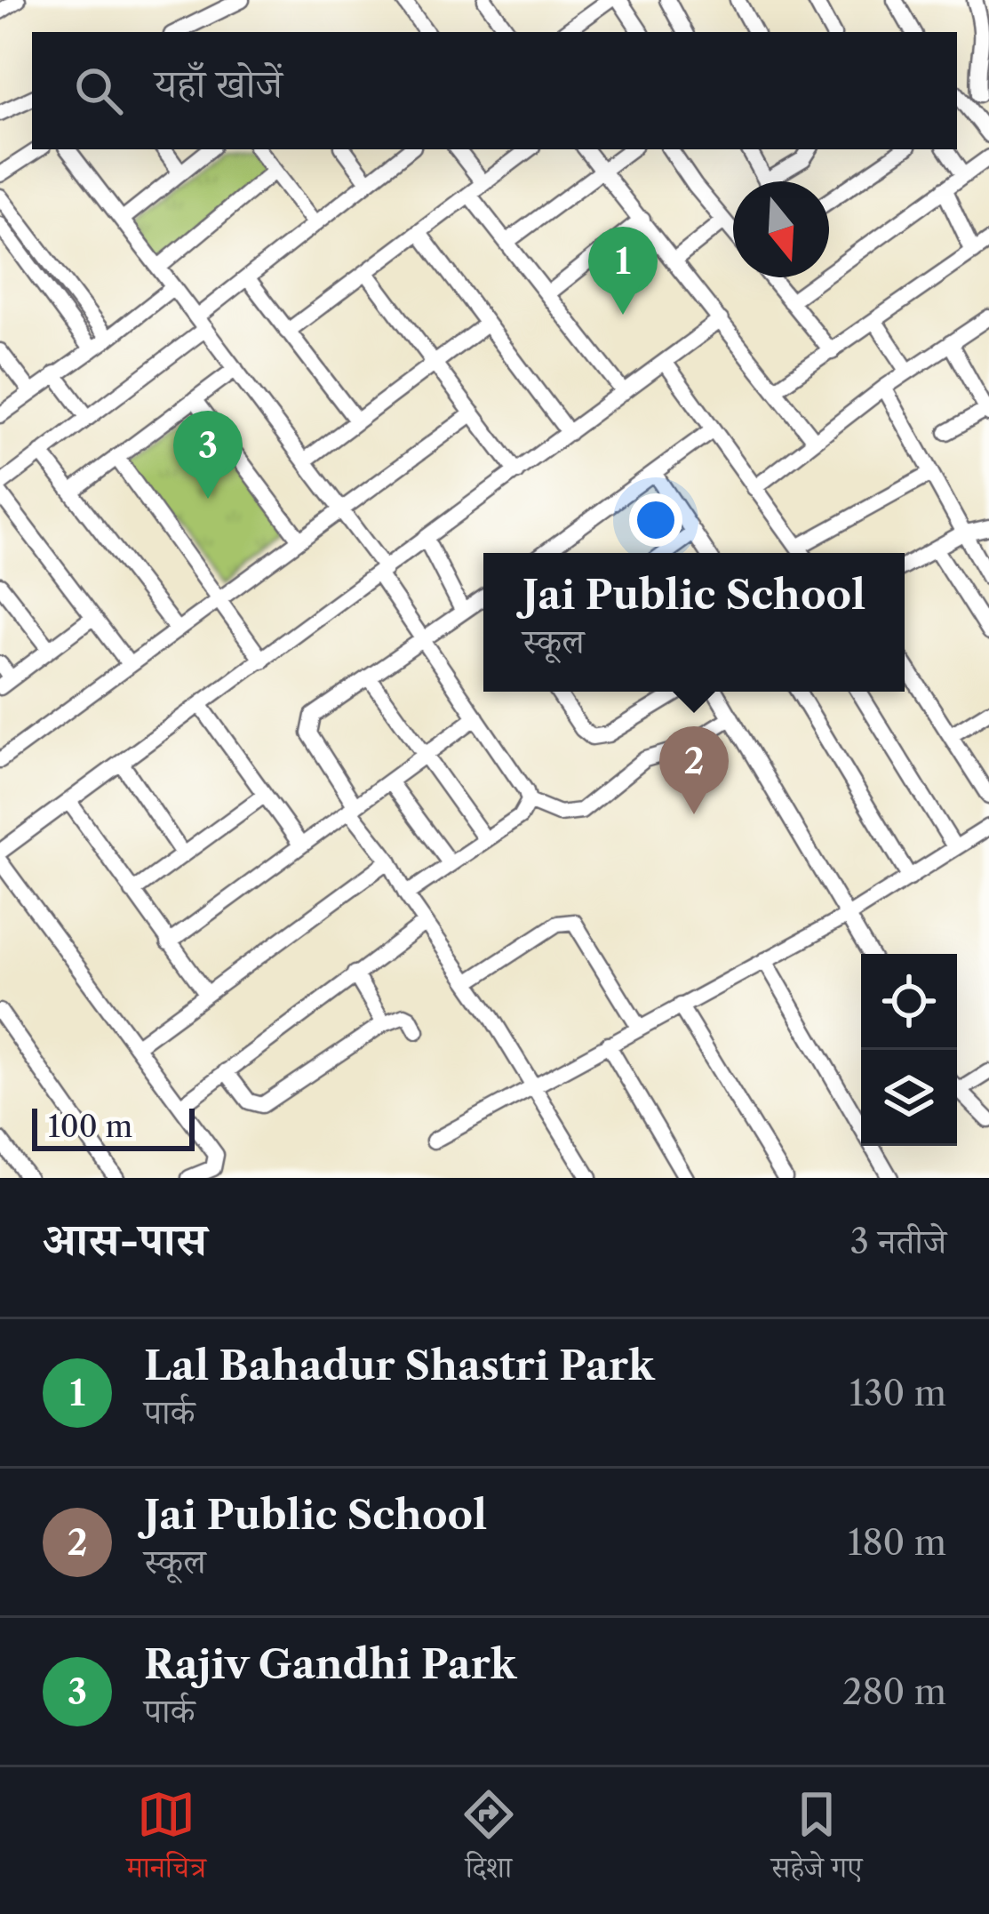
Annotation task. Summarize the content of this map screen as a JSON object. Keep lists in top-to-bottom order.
{
  "scale_bar": "100 m",
  "north": "bottom",
  "page": {
    "search": "यहाँ खोजें",
    "pins": ["1", "3", "2"],
    "popup": ["Jai Public School", "स्कूल"],
    "scale": "100 m",
    "heading": ["आस-पास", "3 नतीजे"],
    "list": [
      {
        "mark": "1",
        "name": "Lal Bahadur Shastri Park",
        "note": "पार्क",
        "value": "130 m"
      },
      {
        "mark": "2",
        "name": "Jai Public School",
        "note": "स्कूल",
        "value": "180 m"
      },
      {
        "mark": "3",
        "name": "Rajiv Gandhi Park",
        "note": "पार्क",
        "value": "280 m"
      }
    ],
    "nav": ["मानचित्र", "दिशा", "सहेजे गए"]
  }
}
